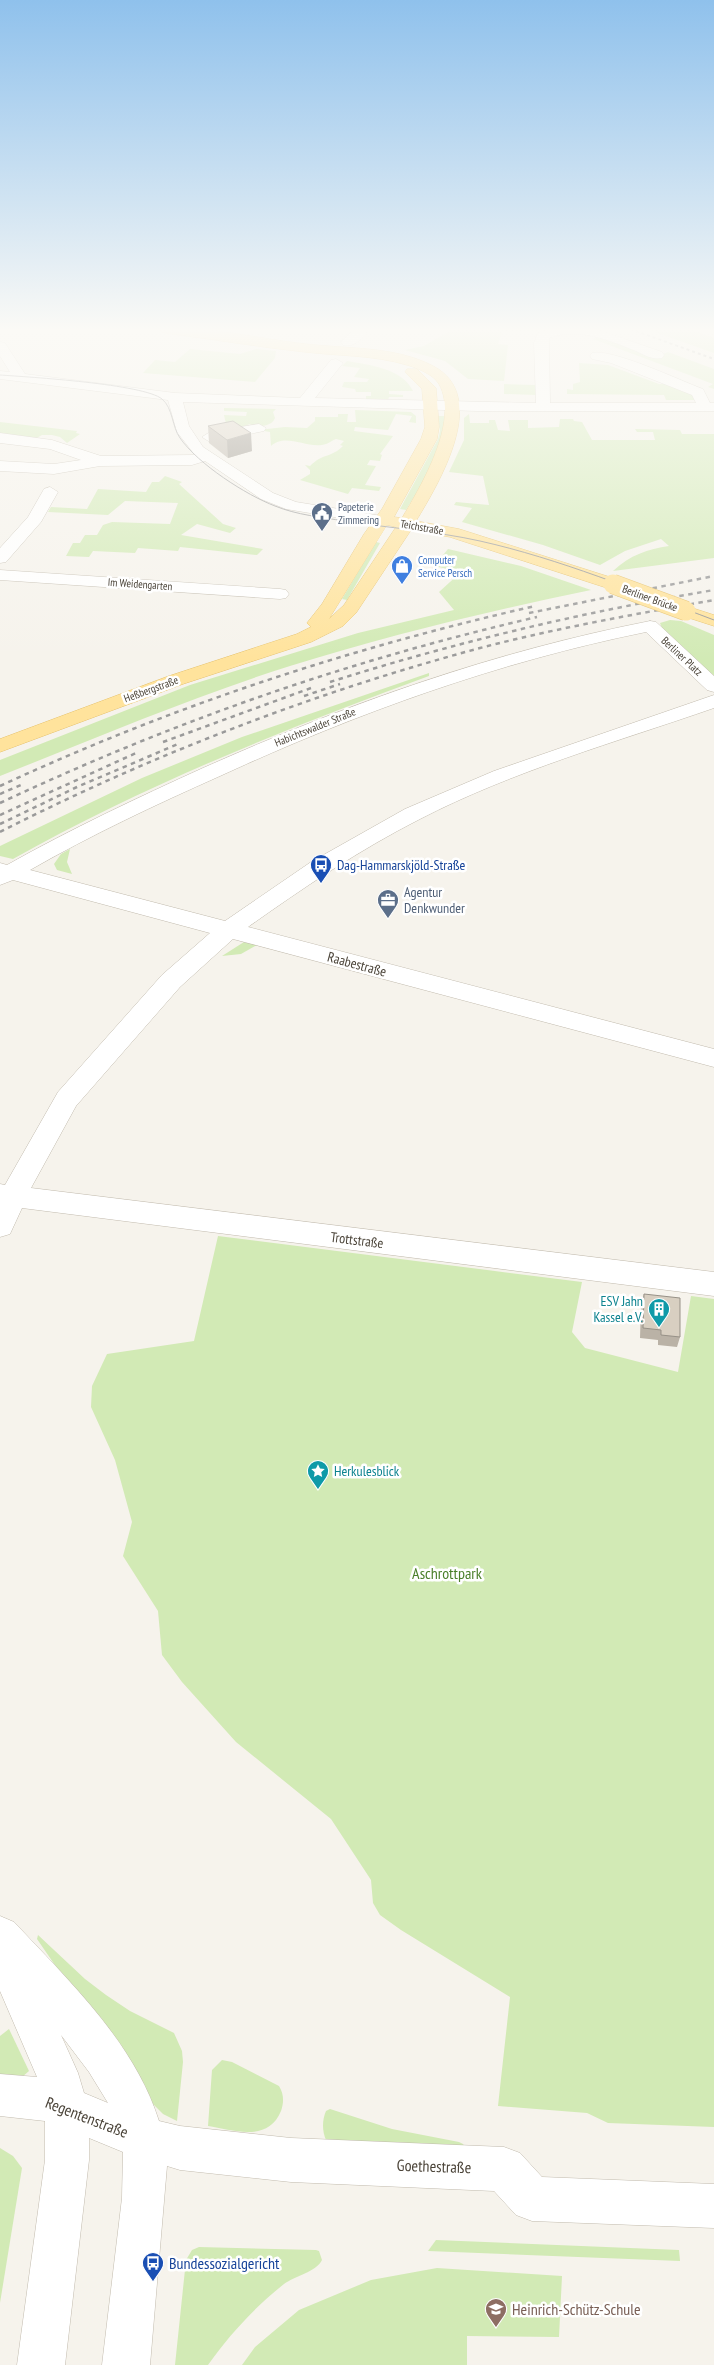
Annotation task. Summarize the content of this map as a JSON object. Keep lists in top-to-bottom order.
{
  "streets": {
    "main road": ["Teichstraße", "Berliner Brücke", "Heßbergstraße"],
    "street": [
      "Im Weidengarten",
      "Berliner Platz",
      "Habichtswalder Straße",
      "Raabestraße",
      "Trottstraße",
      "Regentenstraße",
      "Goethestraße"
    ]
  },
  "crossings": [
    ["Teichstraße", "Berliner Brücke"],
    ["Teichstraße", "Heßbergstraße"],
    ["Berliner Platz", "Habichtswalder Straße"],
    ["Habichtswalder Straße", "Raabestraße"],
    ["Regentenstraße", "Goethestraße"]
  ],
  "parks": ["Aschrottpark"],
  "places": {
    "public building": ["Papeterie Zimmering"],
    "shop": ["Computer Service Persch"],
    "bus stop": ["Dag-Hammarskjöld-Straße", "Bundessozialgericht"],
    "office": ["Agentur Denkwunder"],
    "building": ["ESV Jahn Kassel e.V."],
    "place": ["Herkulesblick"],
    "school or university": ["Heinrich-Schütz-Schule"]
  }
}
